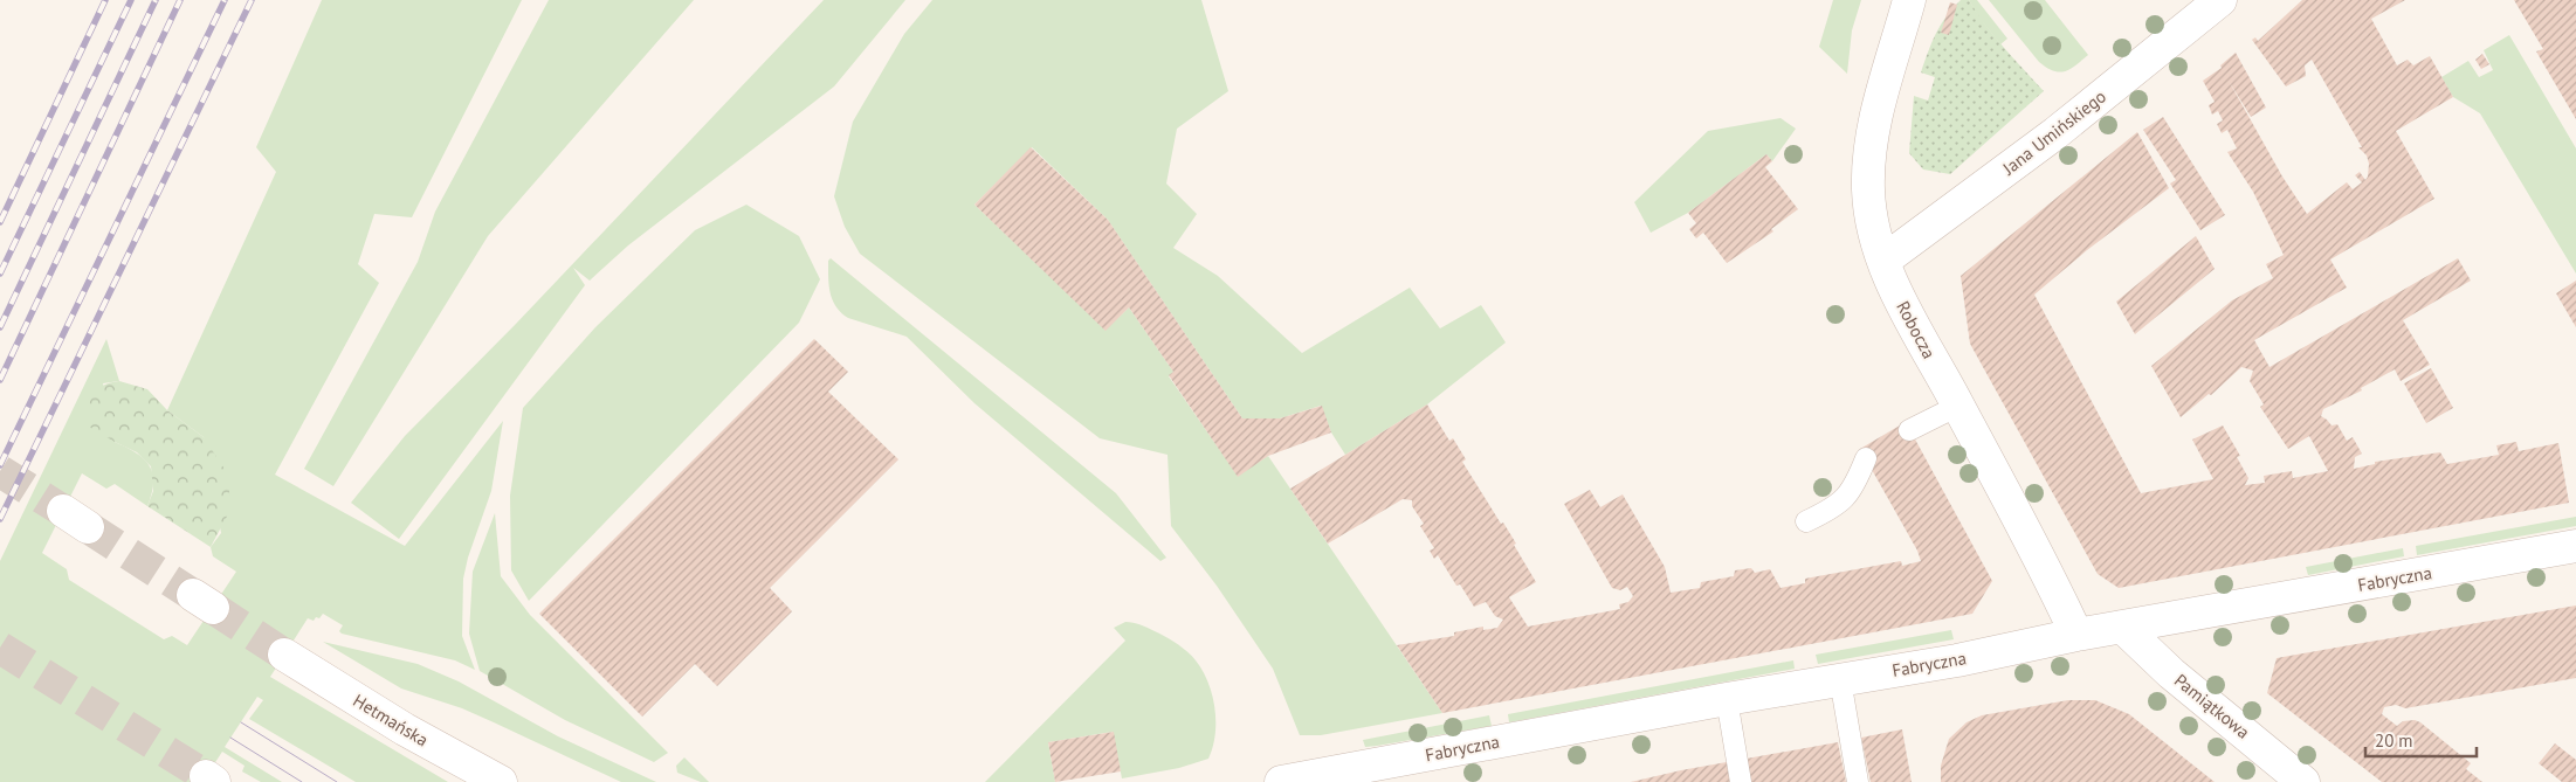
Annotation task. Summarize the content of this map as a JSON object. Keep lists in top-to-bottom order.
{
  "streets": {
    "street": [
      "Jana Umińskiego",
      "Robocza",
      "Fabryczna",
      "Pamiątkowa",
      "Hetmańska"
    ]
  },
  "crossings": [
    ["Jana Umińskiego", "Robocza"],
    ["Robocza", "Fabryczna"],
    ["Fabryczna", "Pamiątkowa"]
  ],
  "scale_bar": "20 m"
}
